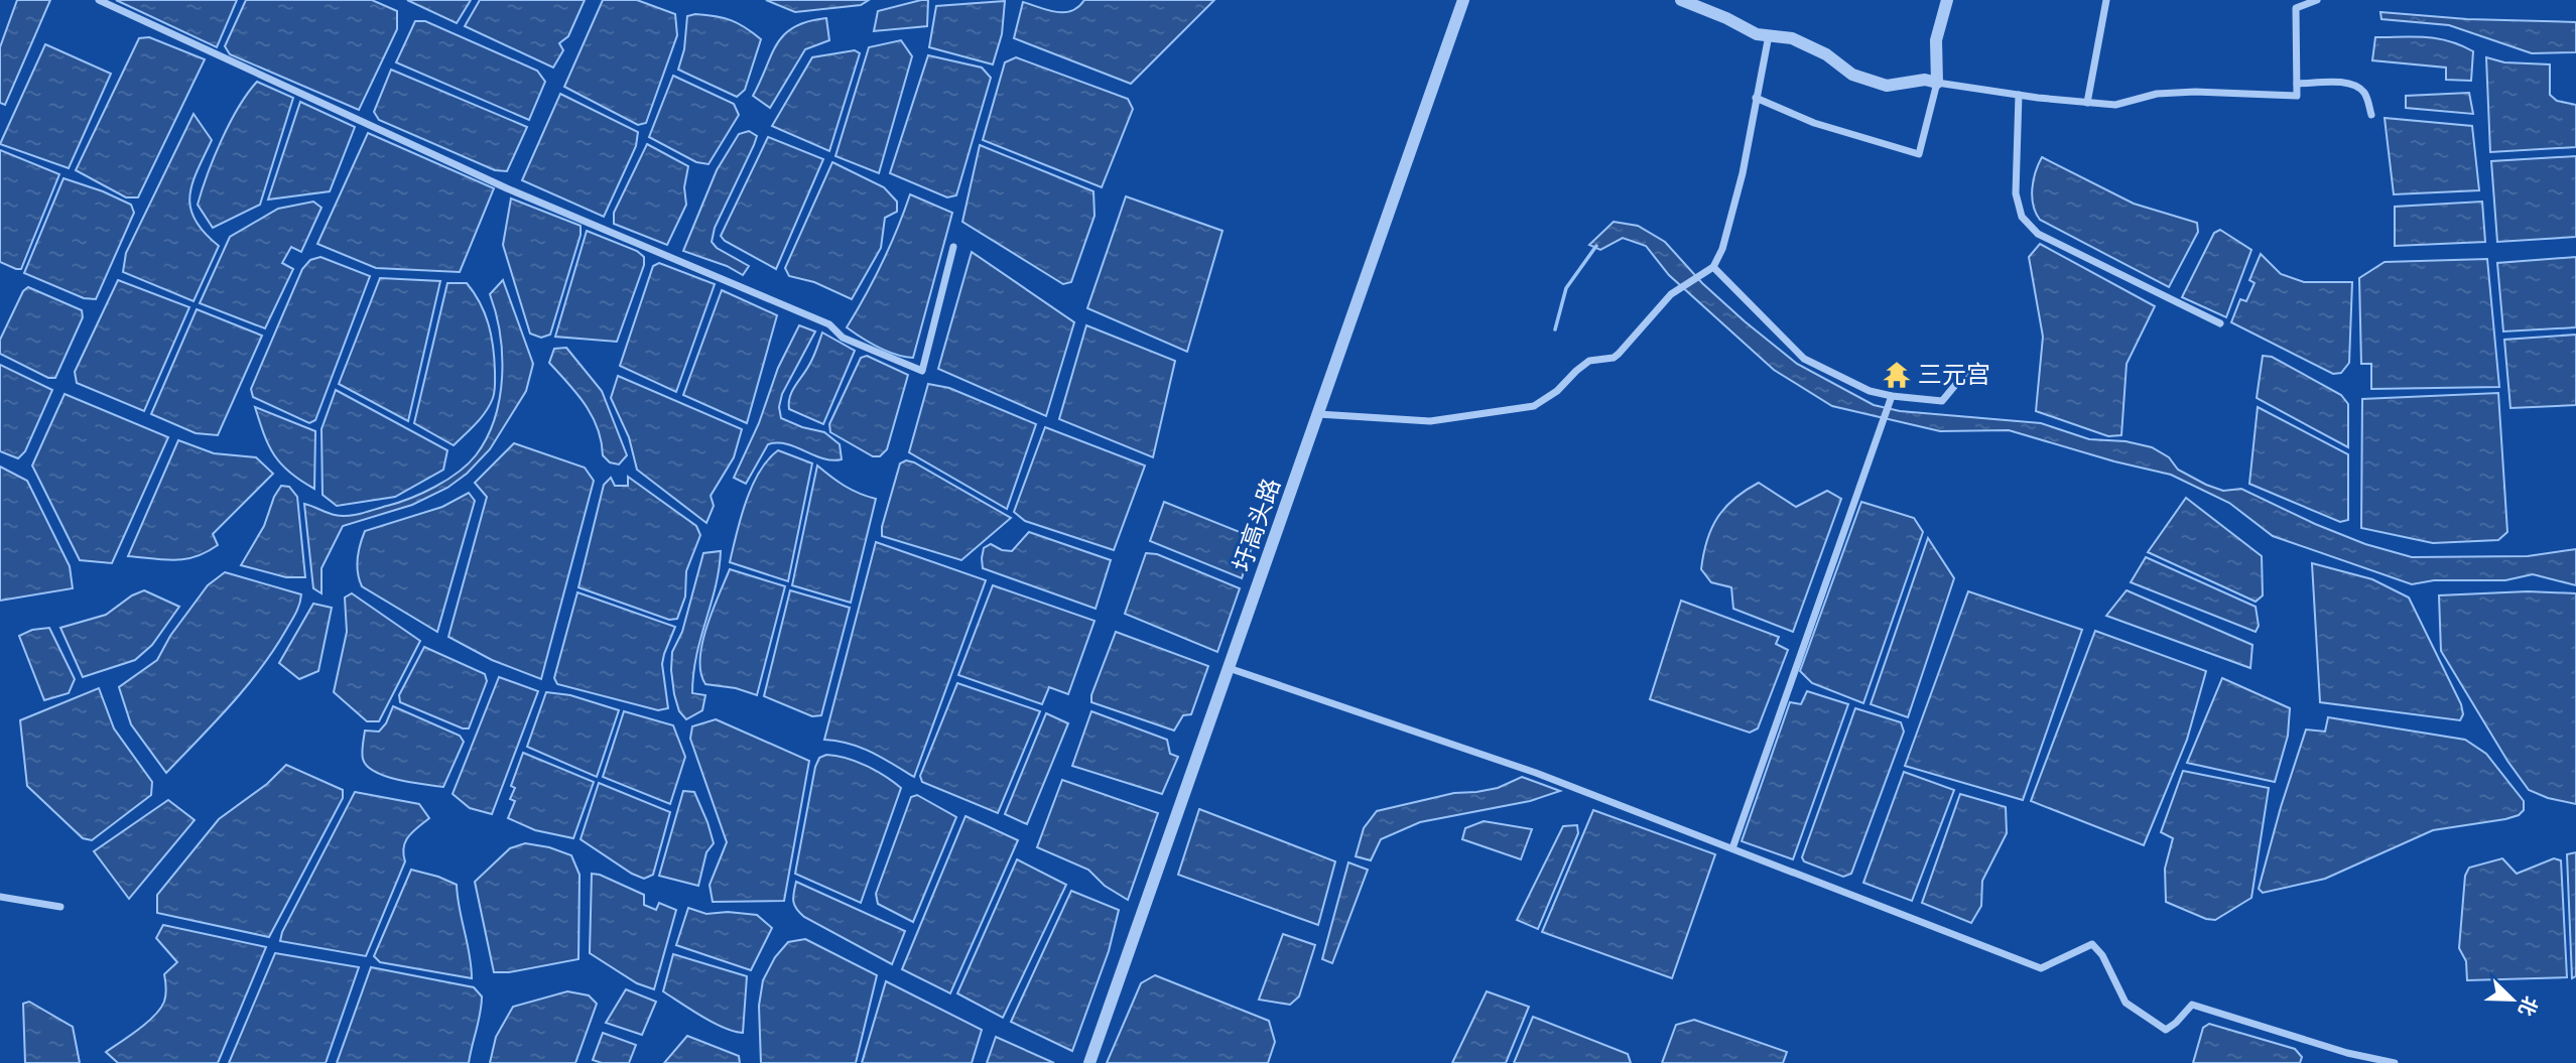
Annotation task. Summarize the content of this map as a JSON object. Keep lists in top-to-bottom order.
{
  "streets": {
    "street": ["圩高头路"]
  },
  "places": {
    "temple": ["三元宫"]
  },
  "north": "bottom right"
}
